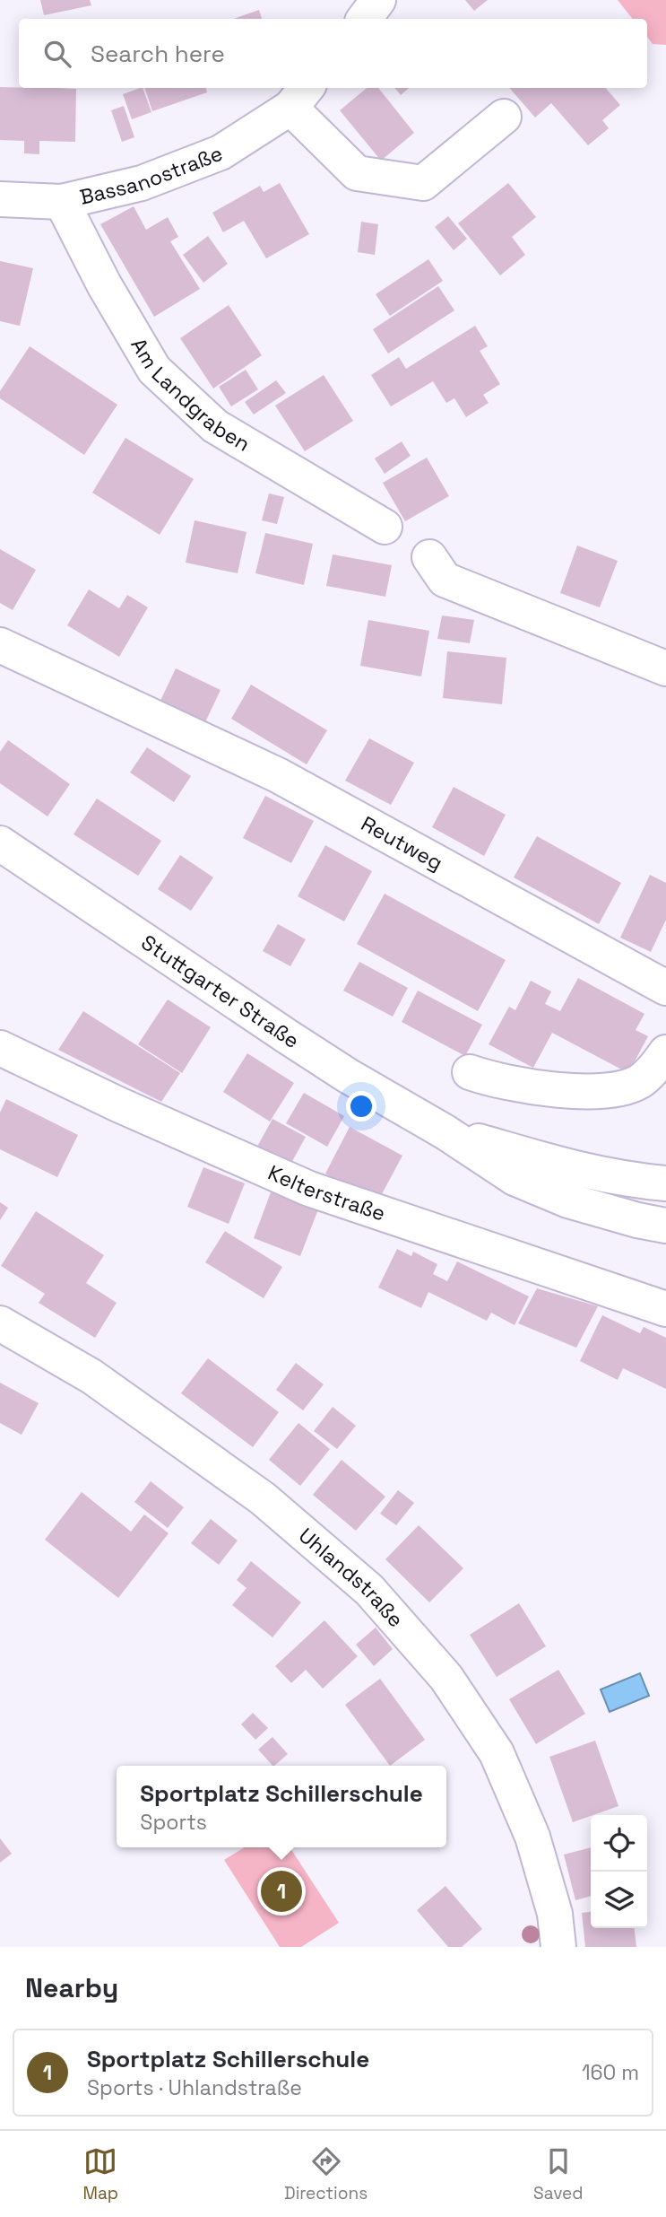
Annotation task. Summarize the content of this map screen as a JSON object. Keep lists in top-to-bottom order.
{
  "streets": {
    "street": [
      "Bassanostraße",
      "Am Landgraben",
      "Reutweg",
      "Stuttgarter Straße",
      "Kelterstraße",
      "Uhlandstraße"
    ]
  },
  "crossings": [
    ["Bassanostraße", "Am Landgraben"]
  ],
  "page": {
    "search": "Search here",
    "popup": ["Sportplatz Schillerschule", "Sports"],
    "pins": "1",
    "heading": "Nearby",
    "list": [
      {
        "mark": "1",
        "name": "Sportplatz Schillerschule",
        "note": "Sports · Uhlandstraße",
        "value": "160 m"
      }
    ],
    "nav": ["Map", "Directions", "Saved"]
  }
}
